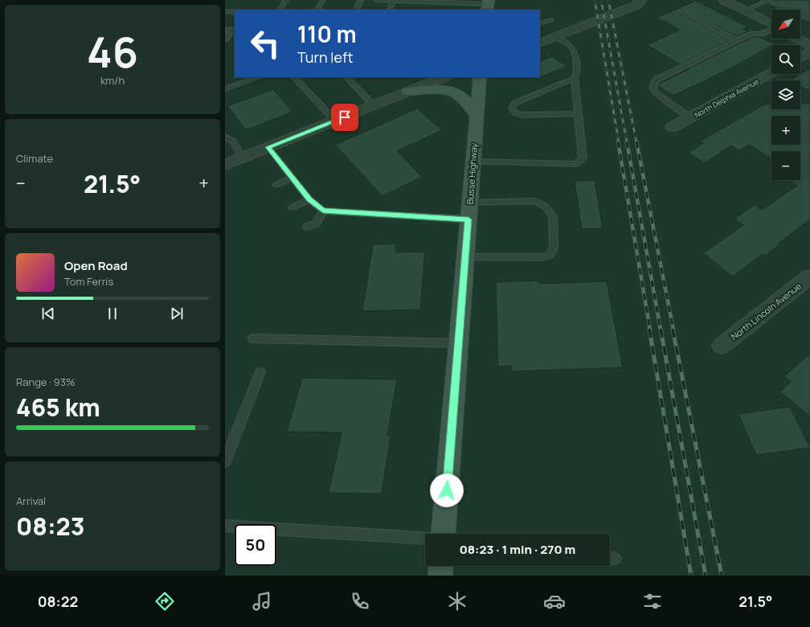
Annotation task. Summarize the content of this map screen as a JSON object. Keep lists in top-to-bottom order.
{
  "streets": {
    "main road": ["Busse Highway"],
    "street": ["North Delphia Avenue", "North Lincoln Avenue"]
  },
  "north": "bottom left",
  "page": {
    "tile": [
      ["46", "km/h"],
      "Climate",
      ["Range · 93%", "465 km"],
      ["Arrival", "08:23"]
    ],
    "map_buttons": ["+", "−"],
    "turn": ["110 m", "Turn left"],
    "heat": ["−", "21.5°", "+"],
    "song": ["Open Road", "Tom Ferris"],
    "limit": "50",
    "trip": "08:23 · 1 min · 270 m",
    "tabs": ["08:22", "21.5°"]
  }
}
